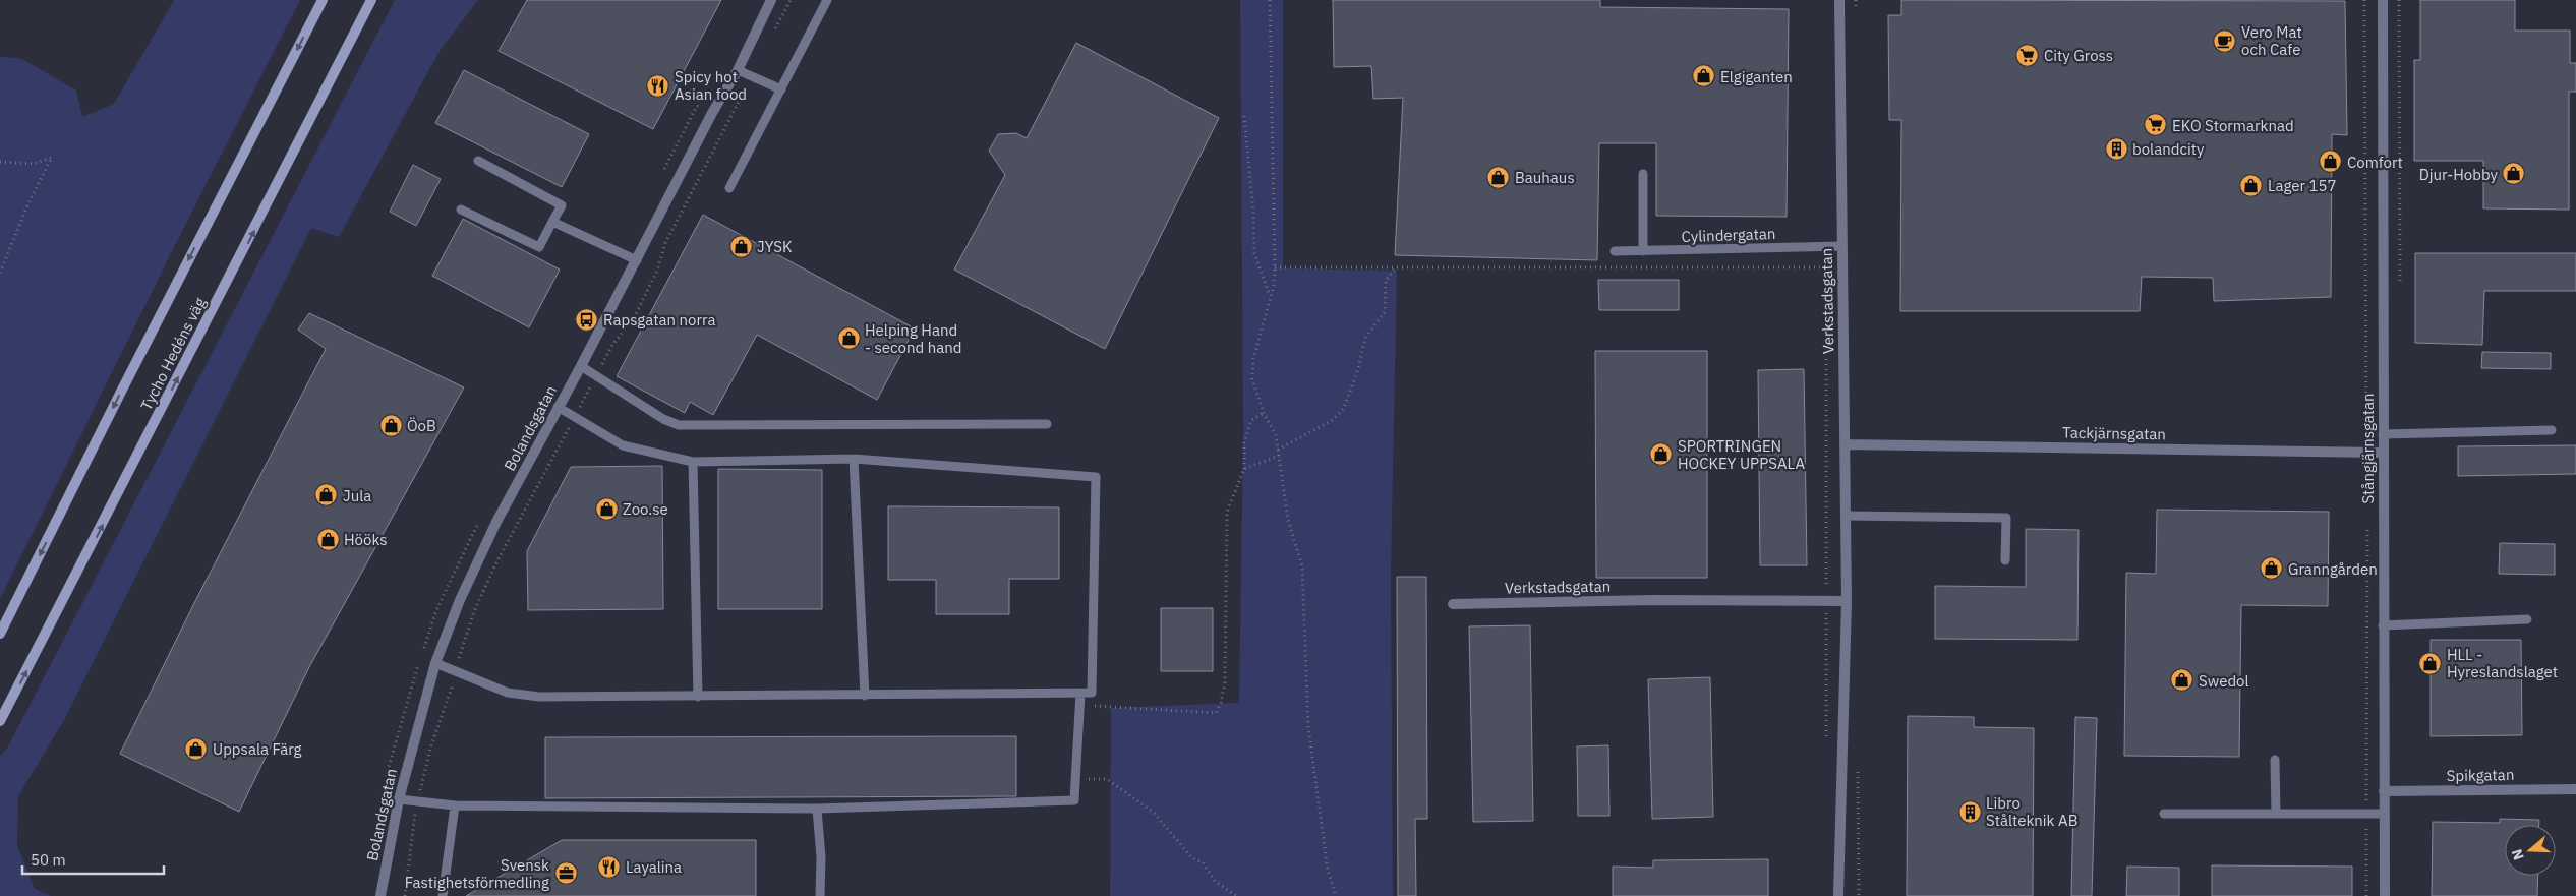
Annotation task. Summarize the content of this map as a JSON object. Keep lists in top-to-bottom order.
{
  "streets": {
    "main road": ["Tycho Hedéns väg"],
    "street": [
      "Verkstadsgatan",
      "Bolandsgatan",
      "Tackjärnsgatan",
      "Stångjärnsgatan",
      "Spikgatan"
    ],
    "lane": ["Cylindergatan"]
  },
  "crossings": [
    ["Cylindergatan", "Verkstadsgatan"],
    ["Verkstadsgatan", "Tackjärnsgatan"],
    ["Tackjärnsgatan", "Stångjärnsgatan"],
    ["Stångjärnsgatan", "Spikgatan"]
  ],
  "places": {
    "cafe": ["Vero Mat och Cafe"],
    "supermarket": ["City Gross", "EKO Stormarknad"],
    "shop": [
      "Elgiganten",
      "Comfort",
      "Djur-Hobby",
      "Bauhaus",
      "Lager 157",
      "JYSK",
      "Helping Hand - second hand",
      "ÖoB",
      "SPORTRINGEN HOCKEY UPPSALA",
      "Jula",
      "Zoo.se",
      "Hööks",
      "Granngården",
      "HLL - Hyreslandslaget",
      "Swedol",
      "Uppsala Färg"
    ],
    "restaurant": ["Spicy hot Asian food", "Layalina"],
    "building": ["bolandcity", "Libro Stålteknik AB"],
    "bus stop": ["Rapsgatan norra"],
    "office": ["Svensk Fastighetsförmedling"]
  },
  "scale_bar": "50 m",
  "north": "left"
}
